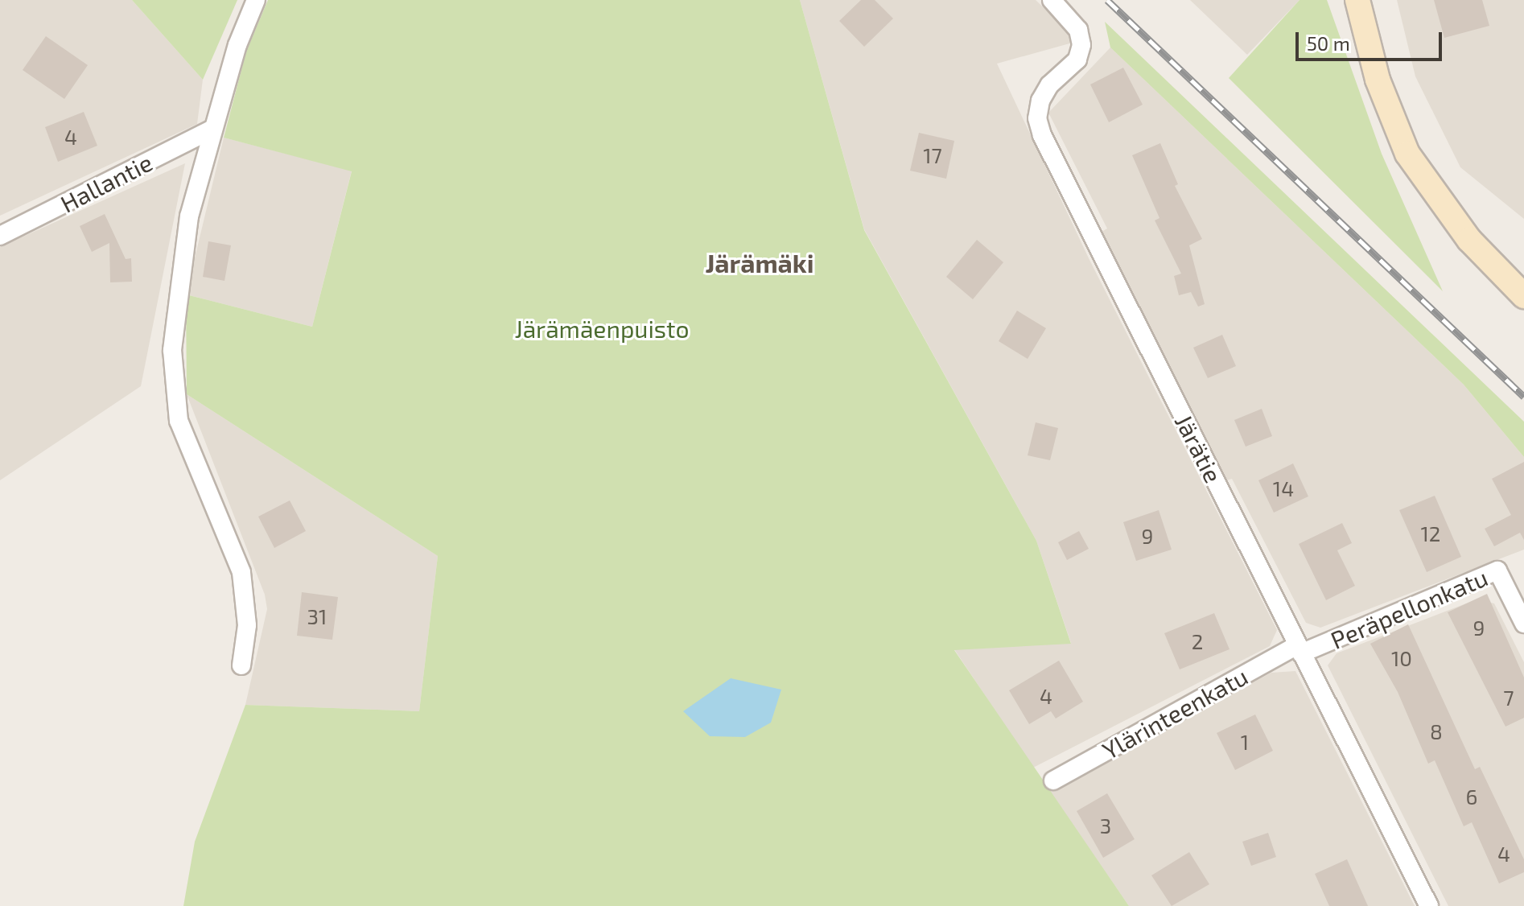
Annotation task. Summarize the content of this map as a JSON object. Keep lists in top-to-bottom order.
{
  "streets": {
    "street": [
      "Hallantie",
      "Järätie",
      "Peräpellonkatu",
      "Ylärinteenkatu"
    ]
  },
  "crossings": [
    ["Järätie", "Peräpellonkatu"],
    ["Järätie", "Ylärinteenkatu"],
    ["Peräpellonkatu", "Ylärinteenkatu"]
  ],
  "districts": ["Järämäki"],
  "parks": ["Järämäenpuisto"],
  "house_numbers": [
    "4",
    "17",
    "14",
    "12",
    "9",
    "31",
    "9",
    "2",
    "10",
    "4",
    "7",
    "8",
    "1",
    "6",
    "3",
    "4"
  ],
  "scale_bar": "50 m"
}
